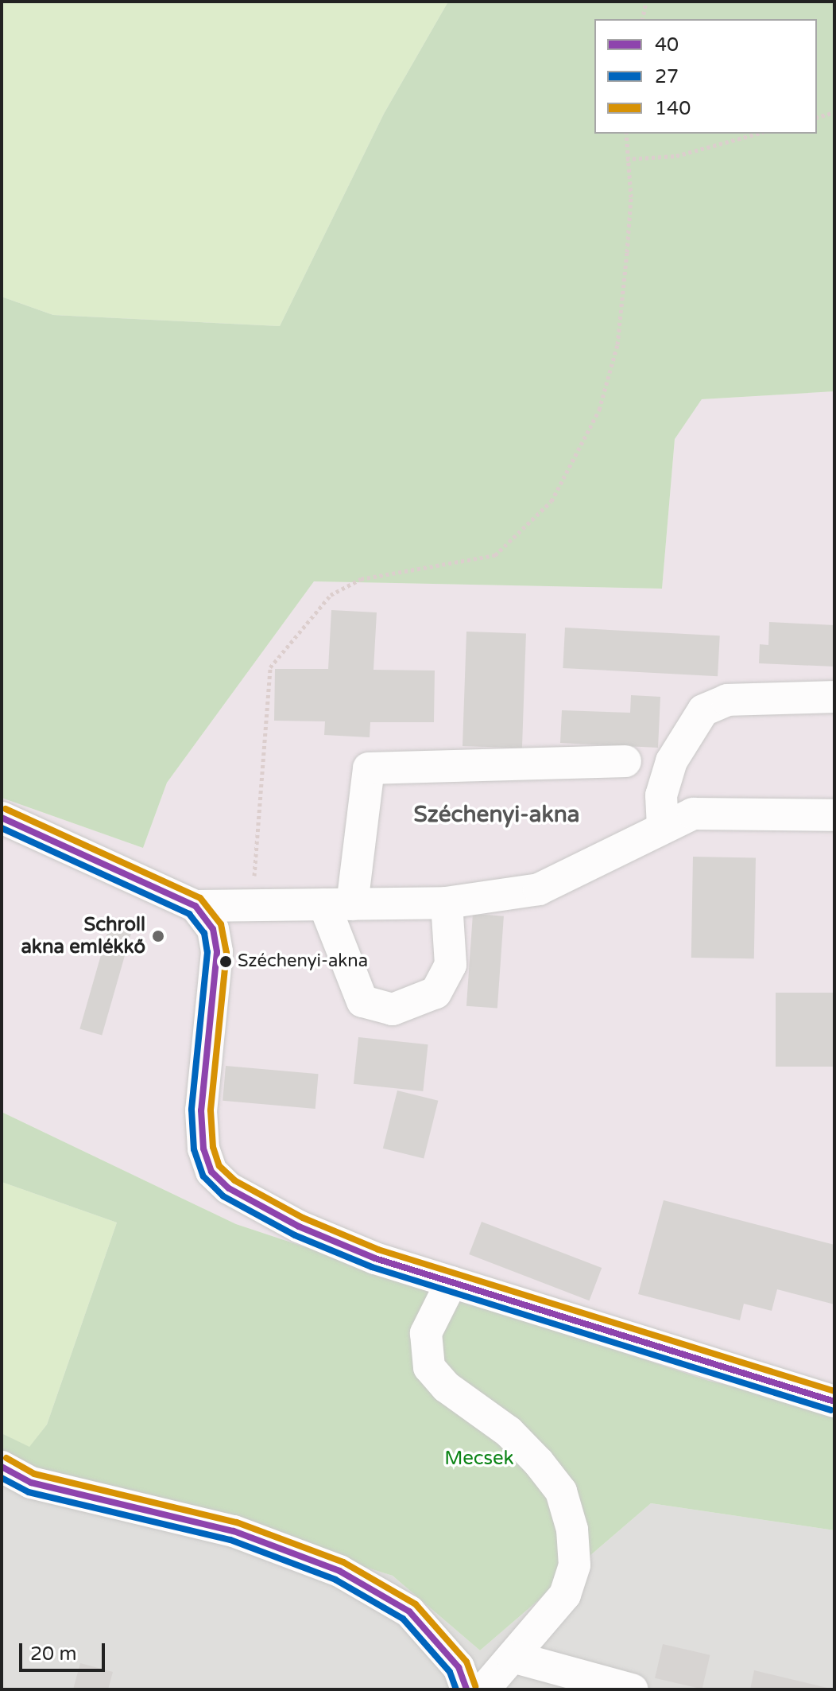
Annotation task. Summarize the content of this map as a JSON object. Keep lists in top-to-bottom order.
{
  "districts": ["Széchenyi-akna"],
  "parks": ["Mecsek"],
  "places": ["Schroll akna emlékkő", "Széchenyi-akna"],
  "lines": ["transit line 140", "transit line 40", "transit line 27"],
  "legend": ["40", "27", "140"],
  "scale_bar": "20 m"
}
